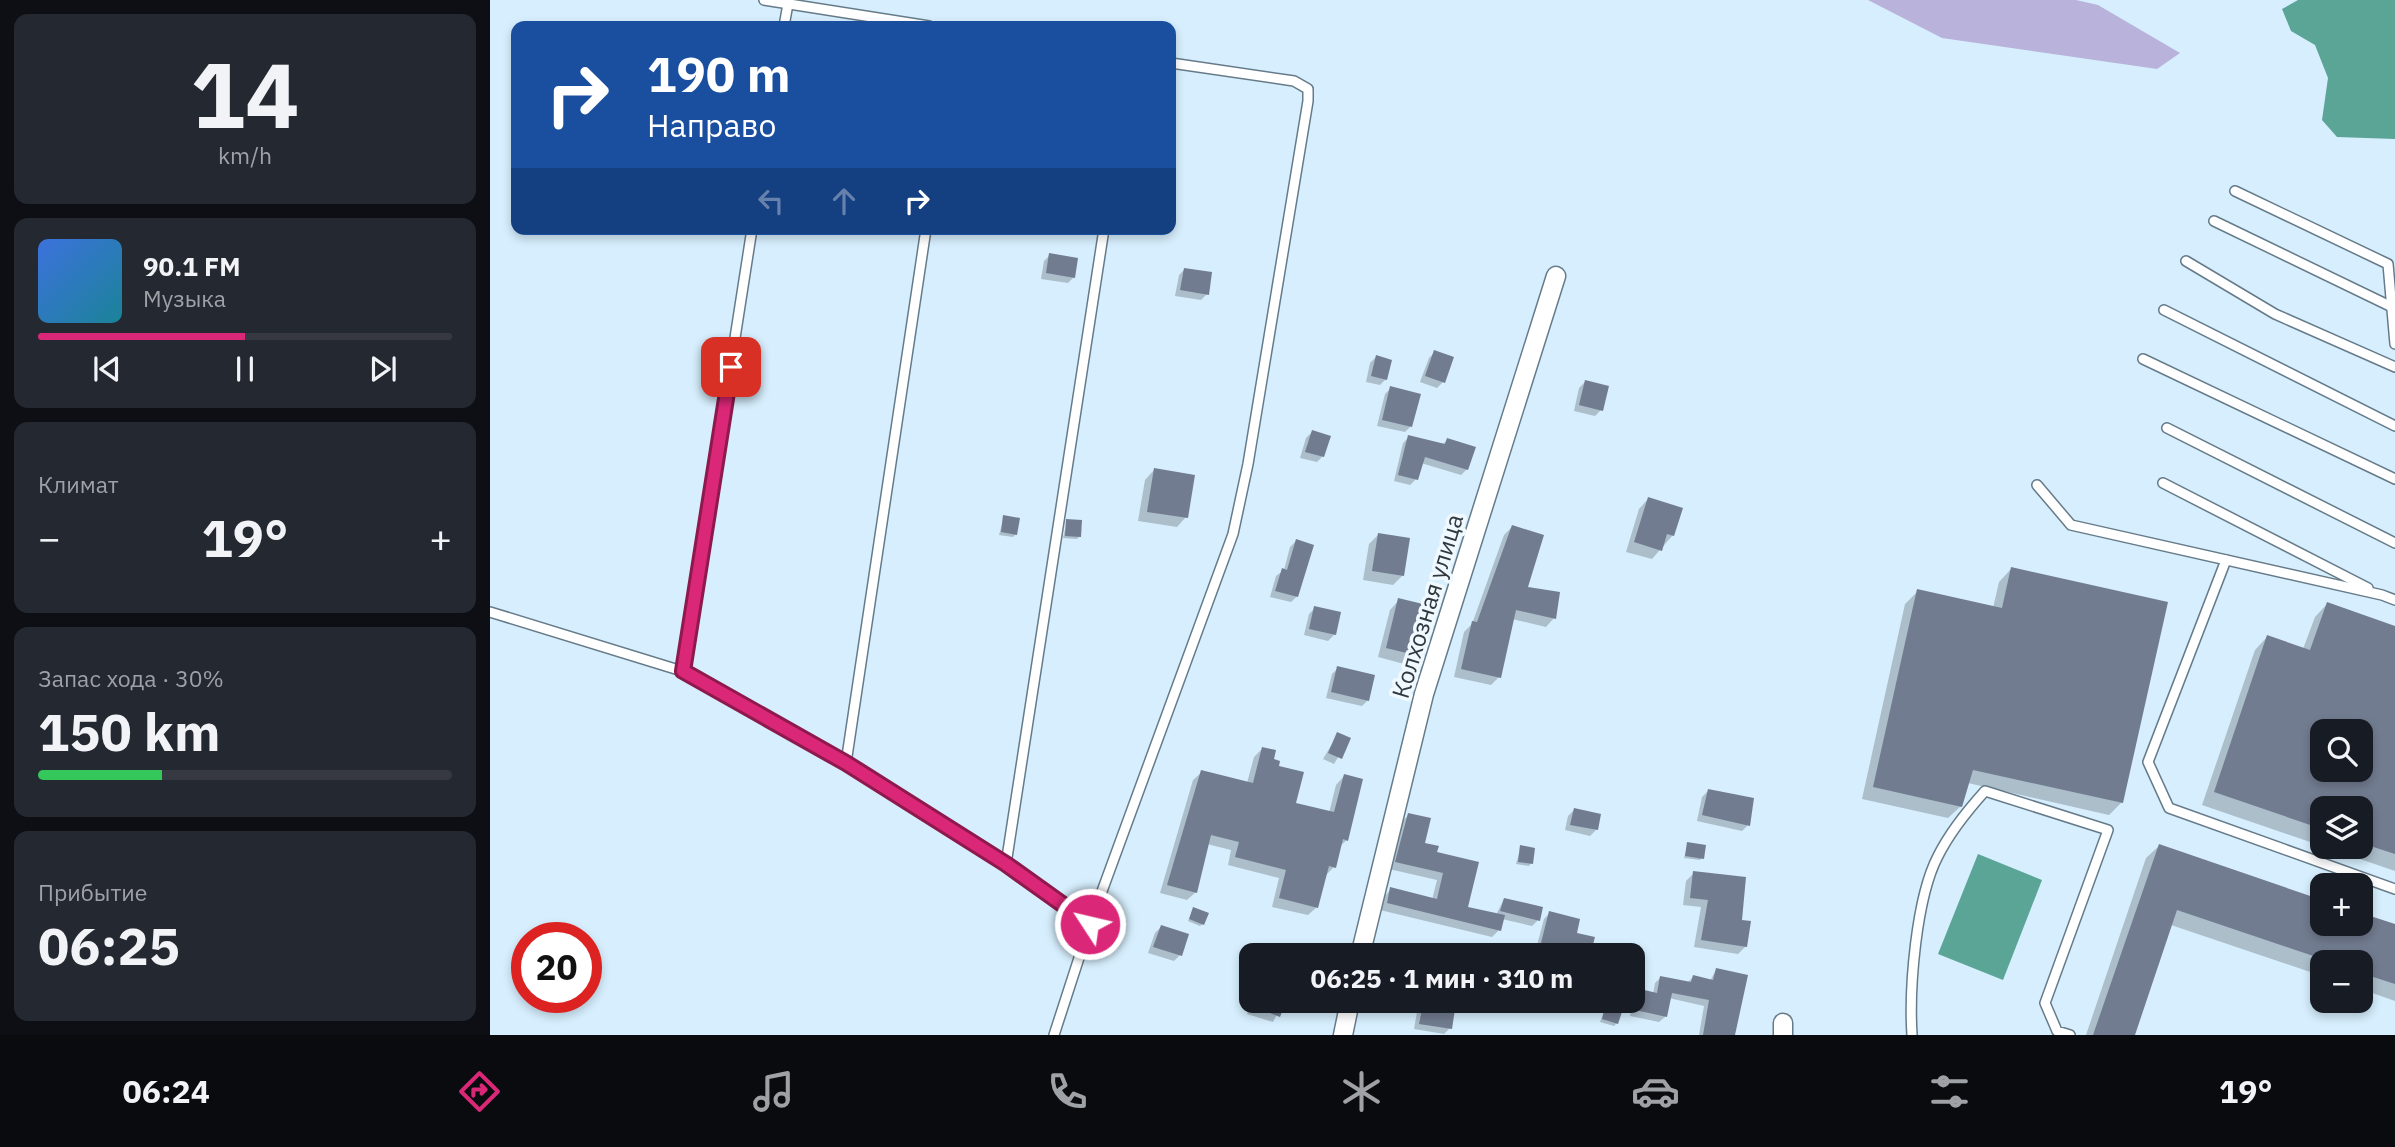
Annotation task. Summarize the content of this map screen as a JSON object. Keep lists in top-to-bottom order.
{
  "streets": {
    "street": ["Колхозная улица"]
  },
  "page": {
    "tile": [
      ["14", "km/h"],
      "Климат",
      ["Запас хода · 30%", "150 km"],
      ["Прибытие", "06:25"]
    ],
    "turn": ["190 m", "Направо"],
    "song": ["90.1 FM", "Музыка"],
    "heat": ["−", "19°", "+"],
    "map_buttons": ["+", "−"],
    "limit": "20",
    "trip": "06:25 · 1 мин · 310 m",
    "tabs": ["06:24", "19°"]
  }
}
